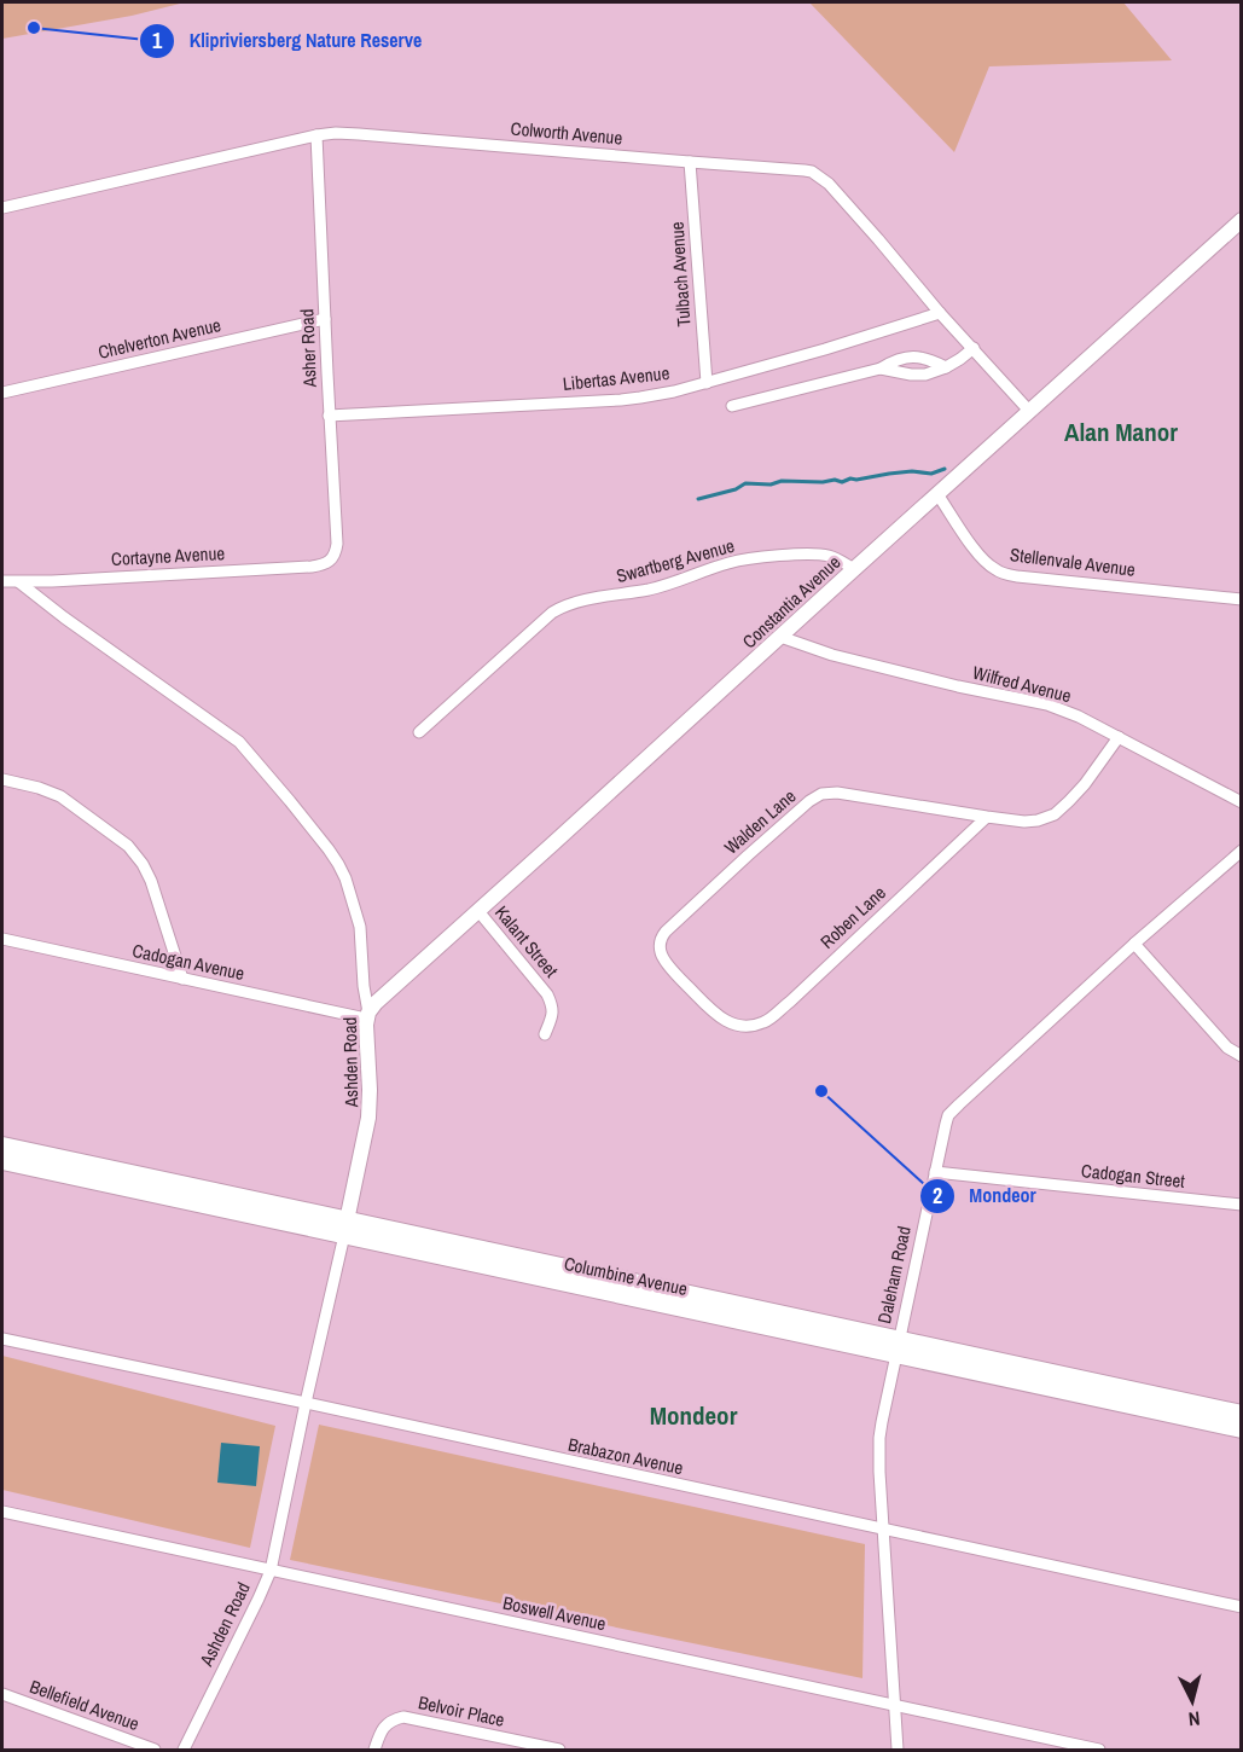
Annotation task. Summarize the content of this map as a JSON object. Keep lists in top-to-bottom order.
{
  "streets": {
    "main road": ["Columbine Avenue"],
    "street": [
      "Colworth Avenue",
      "Tulbach Avenue",
      "Chelverton Avenue",
      "Asher Road",
      "Libertas Avenue",
      "Cortayne Avenue",
      "Swartberg Avenue",
      "Stellenvale Avenue",
      "Constantia Avenue",
      "Wilfred Avenue",
      "Walden Lane",
      "Roben Lane",
      "Kalant Street",
      "Cadogan Avenue",
      "Ashden Road",
      "Cadogan Street",
      "Daleham Road",
      "Brabazon Avenue",
      "Boswell Avenue",
      "Bellefield Avenue",
      "Belvoir Place"
    ]
  },
  "crossings": [
    ["Colworth Avenue", "Tulbach Avenue"],
    ["Colworth Avenue", "Asher Road"],
    ["Colworth Avenue", "Libertas Avenue"],
    ["Colworth Avenue", "Constantia Avenue"],
    ["Tulbach Avenue", "Libertas Avenue"],
    ["Chelverton Avenue", "Asher Road"],
    ["Asher Road", "Libertas Avenue"],
    ["Asher Road", "Cortayne Avenue"],
    ["Cortayne Avenue", "Ashden Road"],
    ["Swartberg Avenue", "Constantia Avenue"],
    ["Stellenvale Avenue", "Constantia Avenue"],
    ["Constantia Avenue", "Wilfred Avenue"],
    ["Constantia Avenue", "Kalant Street"],
    ["Constantia Avenue", "Cadogan Avenue"],
    ["Constantia Avenue", "Ashden Road"],
    ["Wilfred Avenue", "Walden Lane"],
    ["Walden Lane", "Roben Lane"],
    ["Cadogan Avenue", "Ashden Road"],
    ["Ashden Road", "Columbine Avenue"],
    ["Ashden Road", "Brabazon Avenue"],
    ["Ashden Road", "Boswell Avenue"],
    ["Cadogan Street", "Daleham Road"],
    ["Daleham Road", "Columbine Avenue"],
    ["Daleham Road", "Brabazon Avenue"],
    ["Daleham Road", "Boswell Avenue"]
  ],
  "districts": ["Alan Manor", "Mondeor"],
  "places": ["Klipriviersberg Nature Reserve", "Mondeor"],
  "north": "bottom"
}
